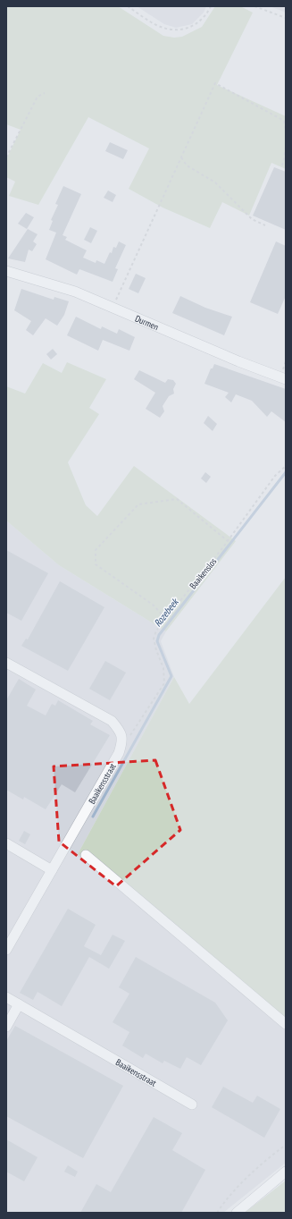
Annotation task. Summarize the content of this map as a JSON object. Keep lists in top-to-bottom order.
{
  "streets": {
    "street": ["Durmen", "Baaikensstraat"],
    "path": ["Baaikenslos"]
  },
  "crossings": [
    ["Baaikenslos", "Baaikensstraat"]
  ],
  "water": ["Rozebeek"]
}
